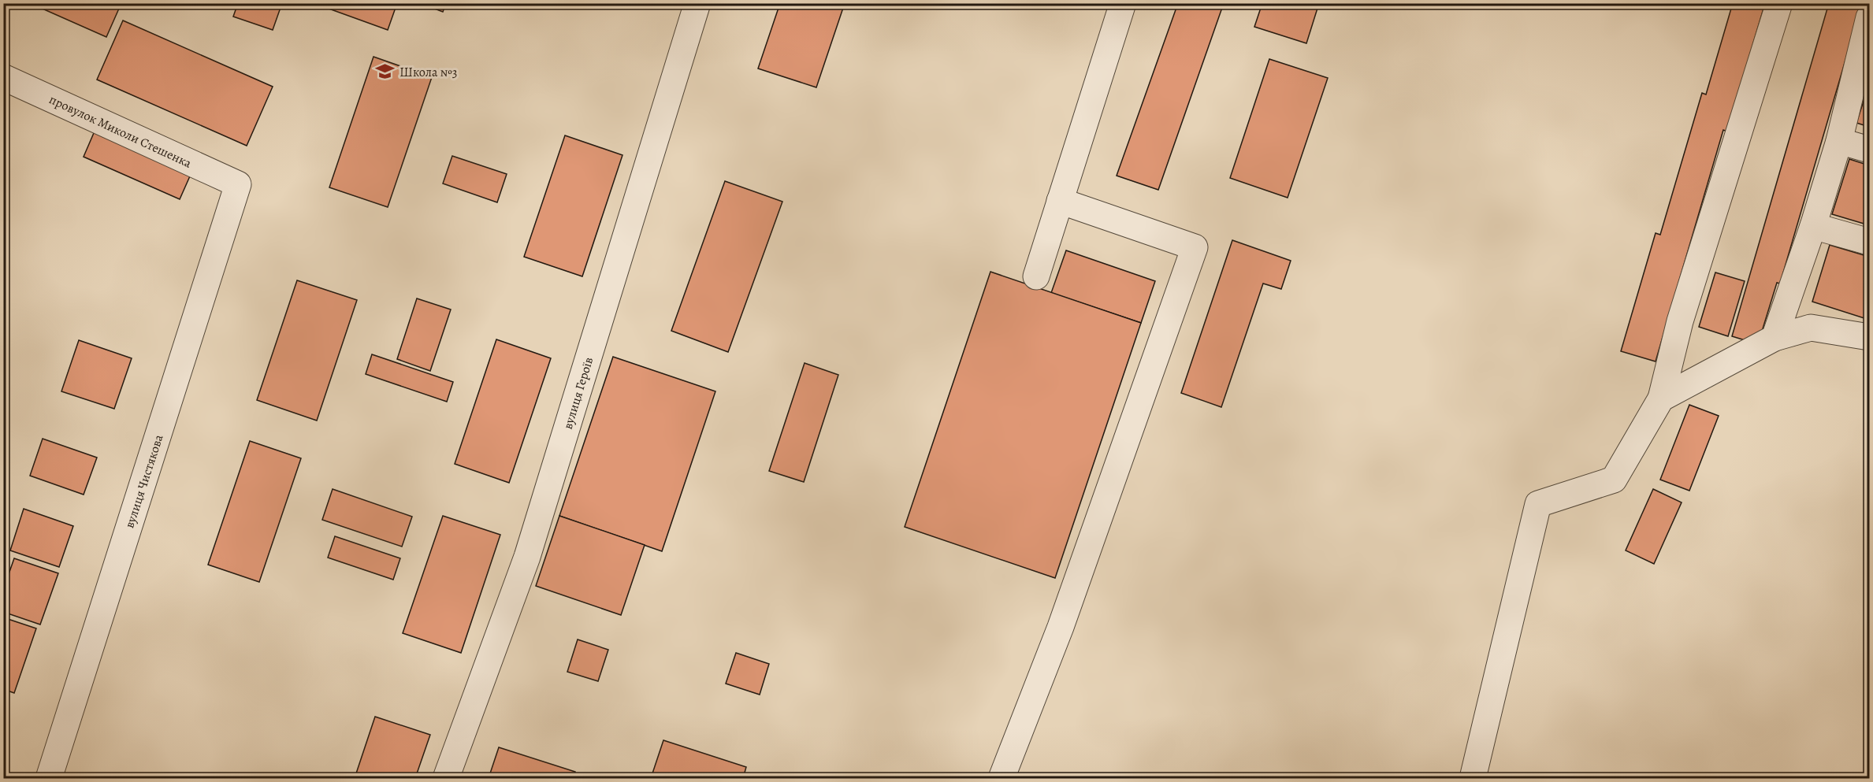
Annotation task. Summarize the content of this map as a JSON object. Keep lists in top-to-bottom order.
{
  "streets": {
    "street": ["провулок Миколи Стешенка", "вулиця Героїв", "вулиця Чистякова"]
  },
  "crossings": [
    ["провулок Миколи Стешенка", "вулиця Чистякова"]
  ],
  "places": {
    "school or university": ["Школа №3"]
  }
}
